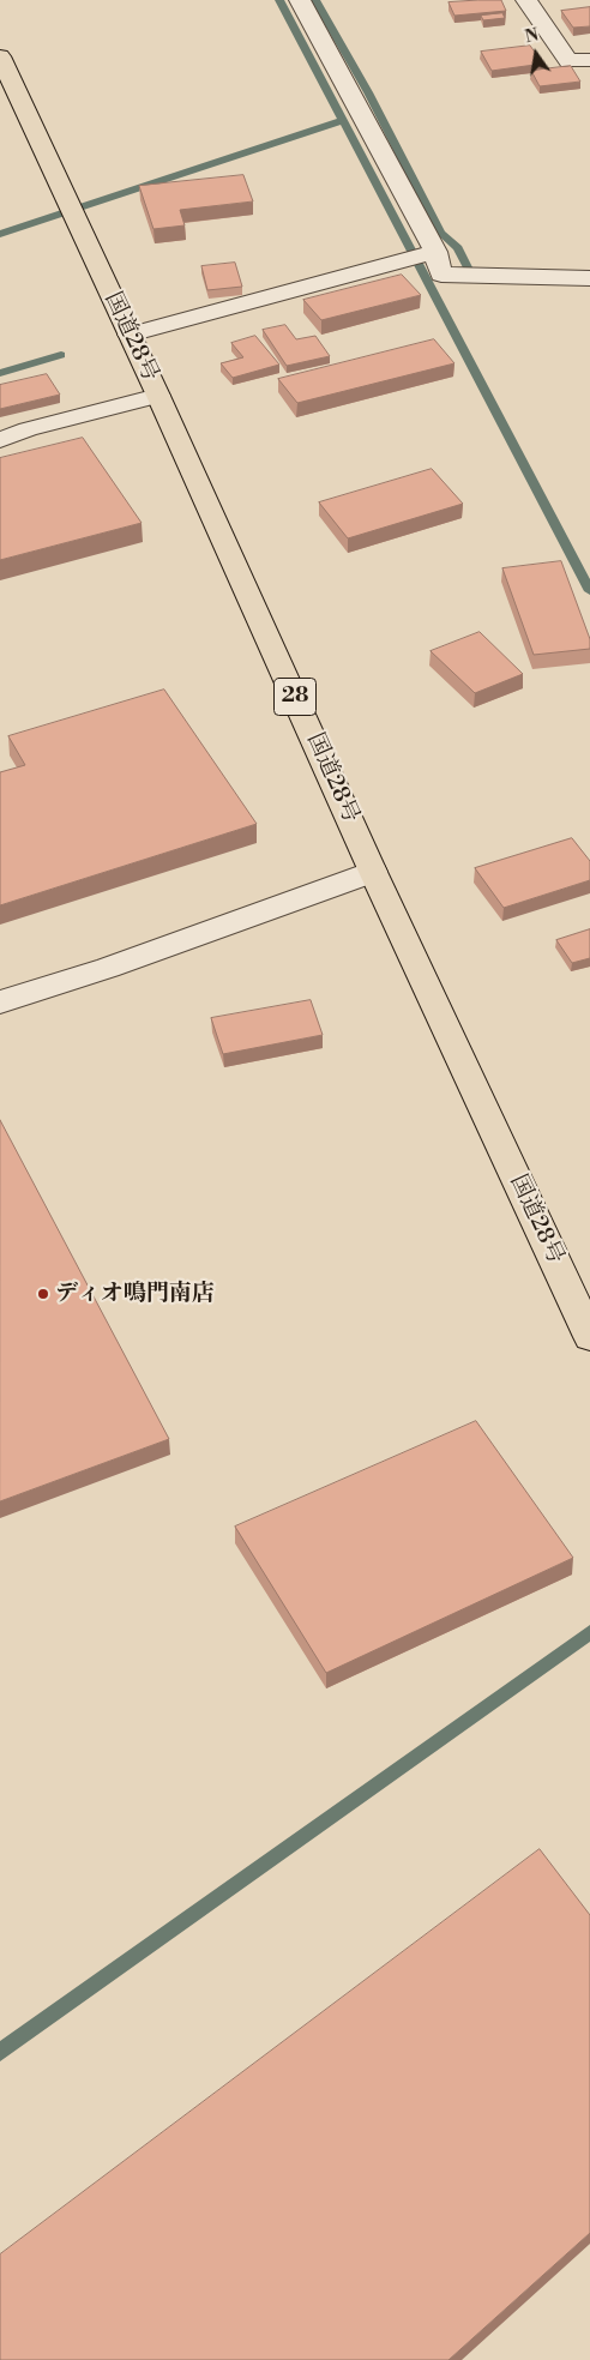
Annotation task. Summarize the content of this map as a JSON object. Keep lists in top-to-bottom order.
{
  "streets": {
    "highway": ["国道28号", "28"]
  },
  "places": ["ディオ鳴門南店"],
  "north": "top"
}
